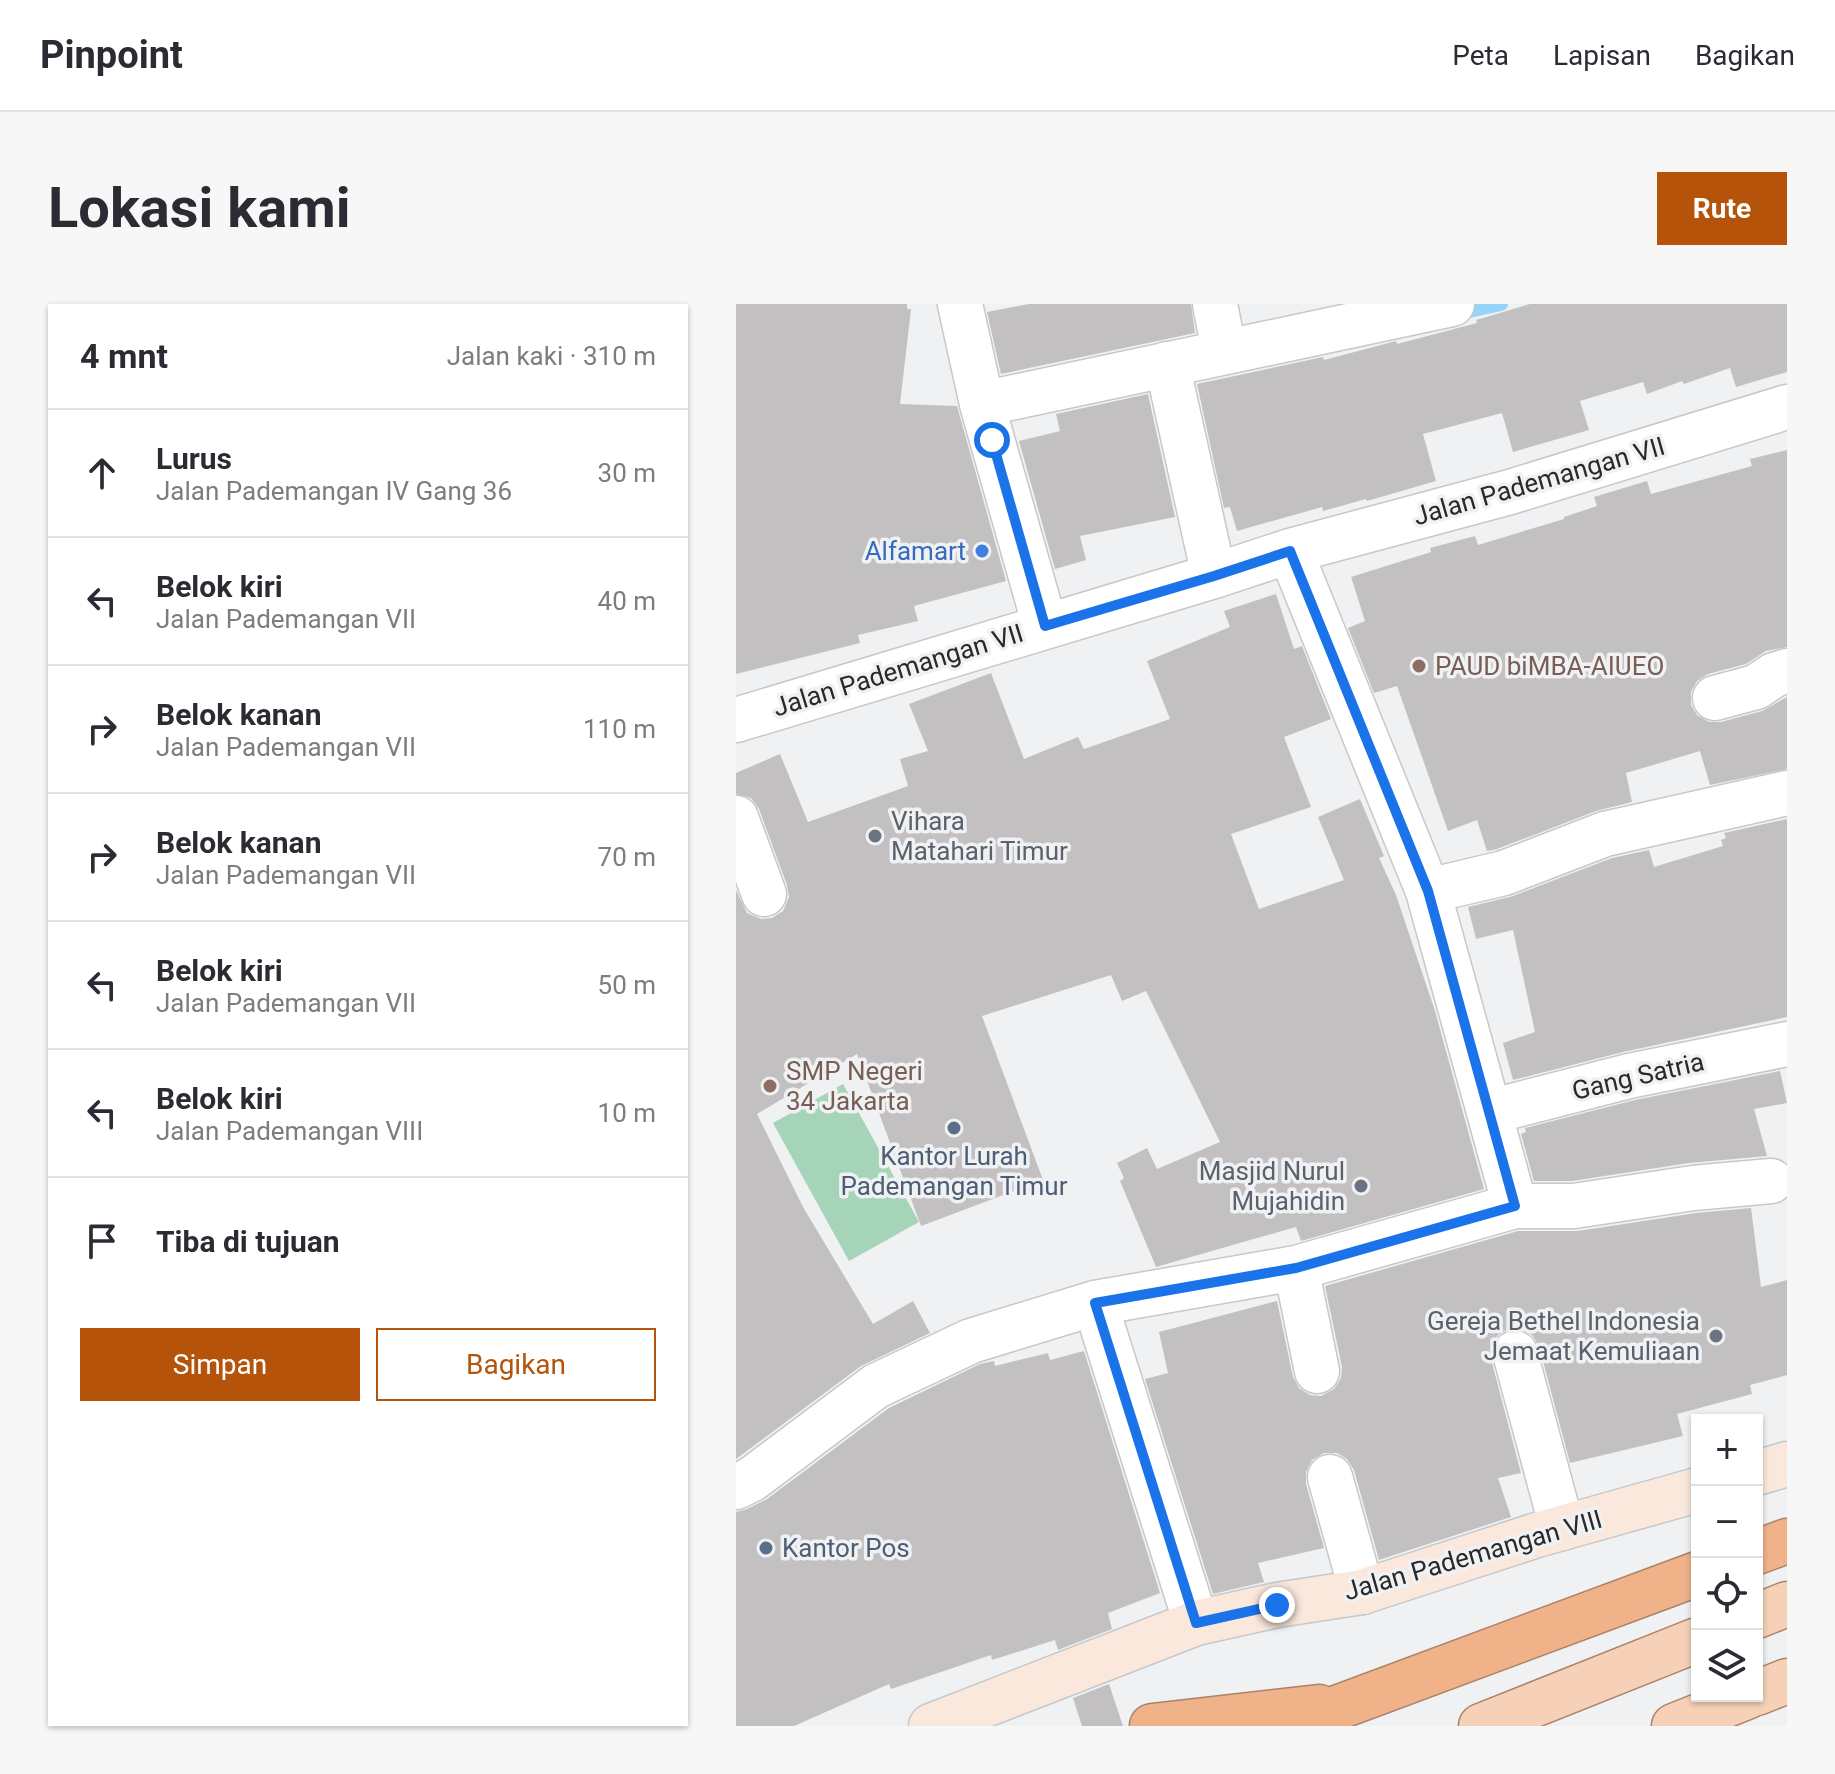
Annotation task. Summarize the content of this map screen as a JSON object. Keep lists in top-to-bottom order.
{
  "streets": {
    "main road": ["Jalan Pademangan VIII"],
    "street": ["Jalan Pademangan VII", "Gang Satria"]
  },
  "places": [
    "Alfamart",
    "PAUD biMBA-AIUEO",
    "Vihara Matahari Timur",
    "SMP Negeri 34 Jakarta",
    "Kantor Lurah Pademangan Timur",
    "Masjid Nurul Mujahidin",
    "Gereja Bethel Indonesia Jemaat Kemuliaan",
    "Kantor Pos"
  ],
  "page": {
    "header": "Pinpoint",
    "nav": ["Peta", "Lapisan", "Bagikan"],
    "buttons": [
      "Rute",
      ["Simpan", "Bagikan"]
    ],
    "title": "Lokasi kami",
    "heading": ["4 mnt", "Jalan kaki · 310 m"],
    "list": [
      ["Lurus", "Jalan Pademangan IV Gang 36", "30 m"],
      ["Belok kiri", "Jalan Pademangan VII", "40 m"],
      ["Belok kanan", "Jalan Pademangan VII", "110 m"],
      ["Belok kanan", "Jalan Pademangan VII", "70 m"],
      ["Belok kiri", "Jalan Pademangan VII", "50 m"],
      ["Belok kiri", "Jalan Pademangan VIII", "10 m"],
      "Tiba di tujuan"
    ],
    "map_buttons": ["+", "−"]
  }
}
